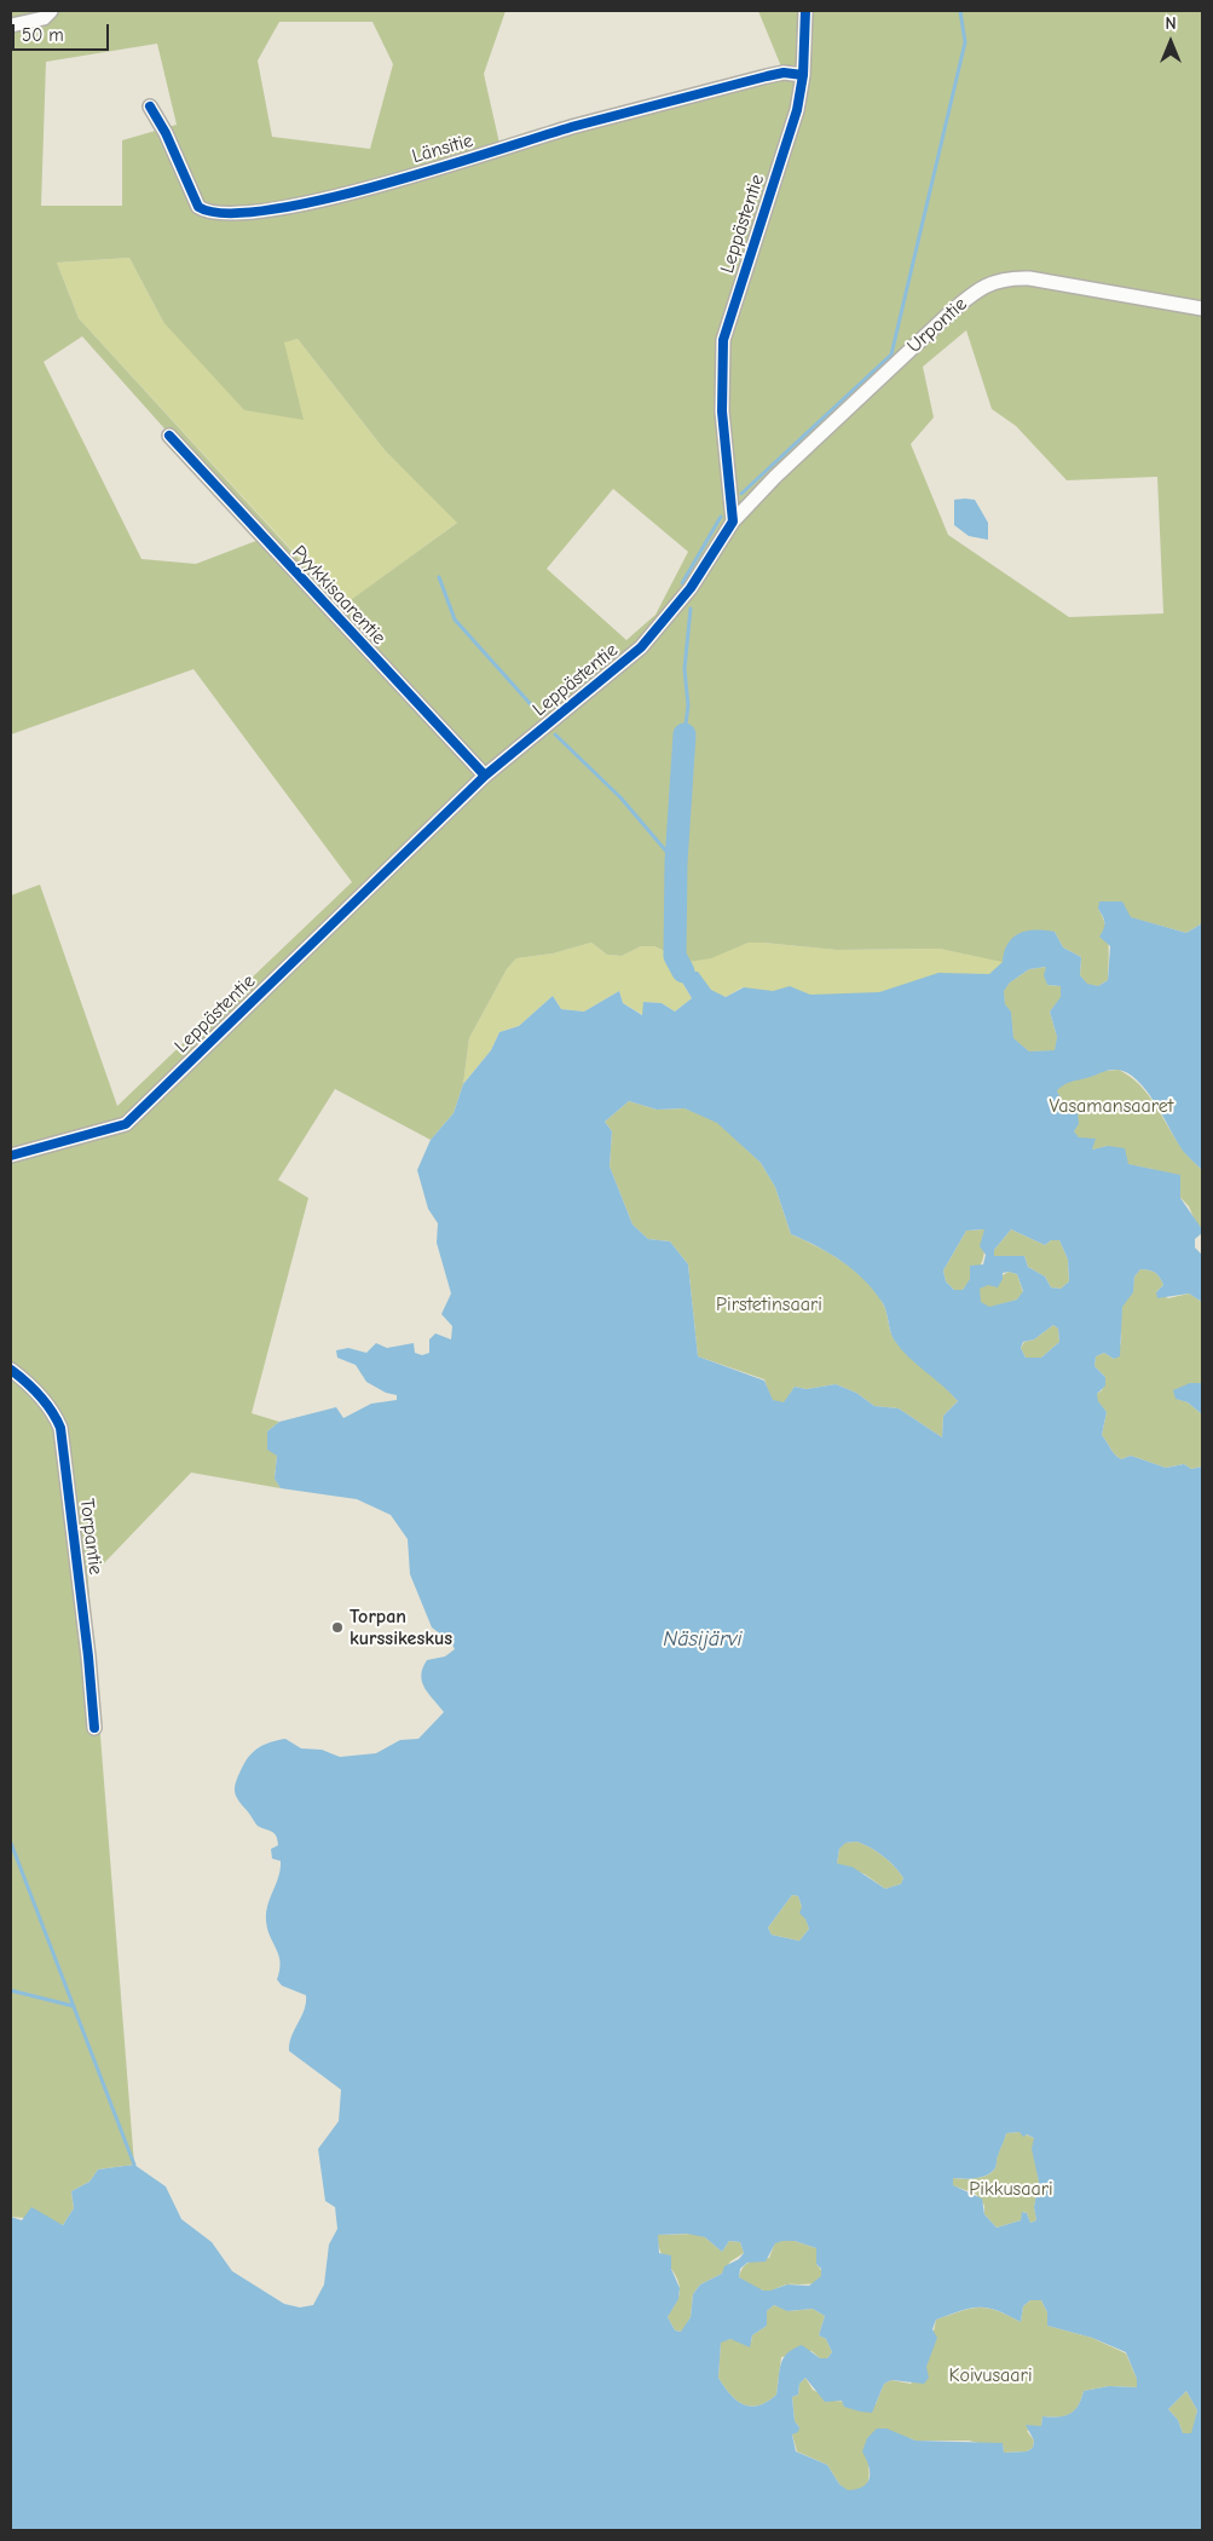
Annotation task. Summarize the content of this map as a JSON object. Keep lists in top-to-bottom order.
{
  "streets": {
    "street": [
      "Länsitie",
      "Leppästentie",
      "Urpontie",
      "Pyykkisaarentie",
      "Torpantie"
    ]
  },
  "crossings": [
    ["Länsitie", "Leppästentie"],
    ["Leppästentie", "Urpontie"],
    ["Leppästentie", "Pyykkisaarentie"]
  ],
  "water": ["Näsijärvi"],
  "parks": [
    "Vasamansaaret",
    "Pirstetinsaari",
    "Pikkusaari",
    "Koivusaari"
  ],
  "places": ["Torpan kurssikeskus"],
  "scale_bar": "50 m",
  "north": "top"
}
